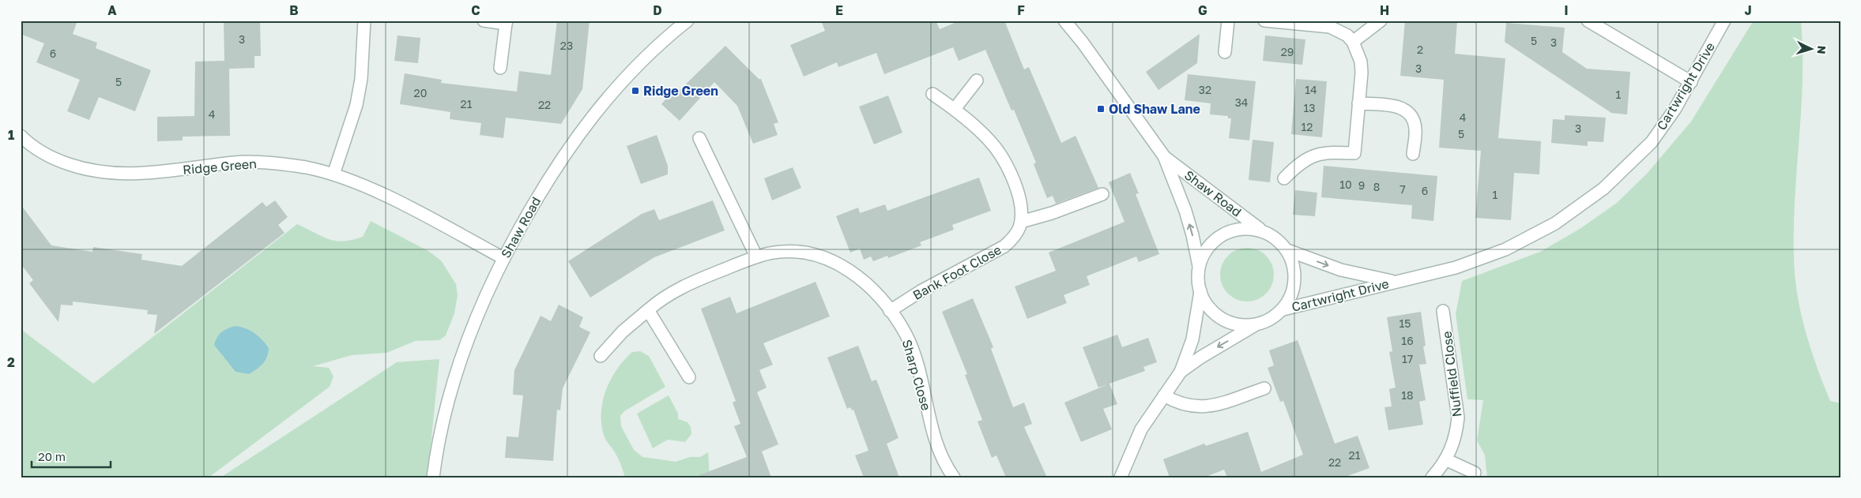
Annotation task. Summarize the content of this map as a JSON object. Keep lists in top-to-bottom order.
{
  "streets": {
    "street": [
      "Cartwright Drive",
      "Ridge Green",
      "Shaw Road",
      "Bank Foot Close",
      "Nuffield Close",
      "Sharp Close"
    ]
  },
  "crossings": [
    ["Cartwright Drive", "Shaw Road"],
    ["Ridge Green", "Shaw Road"],
    ["Bank Foot Close", "Sharp Close"]
  ],
  "places": {
    "transit": ["Ridge Green", "Old Shaw Lane"]
  },
  "house_numbers": [
    "3",
    "5",
    "3",
    "23",
    "2",
    "29",
    "6",
    "3",
    "5",
    "32",
    "14",
    "20",
    "1",
    "34",
    "21",
    "22",
    "13",
    "4",
    "4",
    "12",
    "3",
    "5",
    "10",
    "9",
    "8",
    "7",
    "6",
    "1",
    "15",
    "16",
    "17",
    "18",
    "21",
    "22"
  ],
  "scale_bar": "20 m",
  "north": "right",
  "grid": {
    "columns": [
      "A",
      "B",
      "C",
      "D",
      "E",
      "F",
      "G",
      "H",
      "I",
      "J"
    ],
    "rows": ["1", "2"]
  }
}
